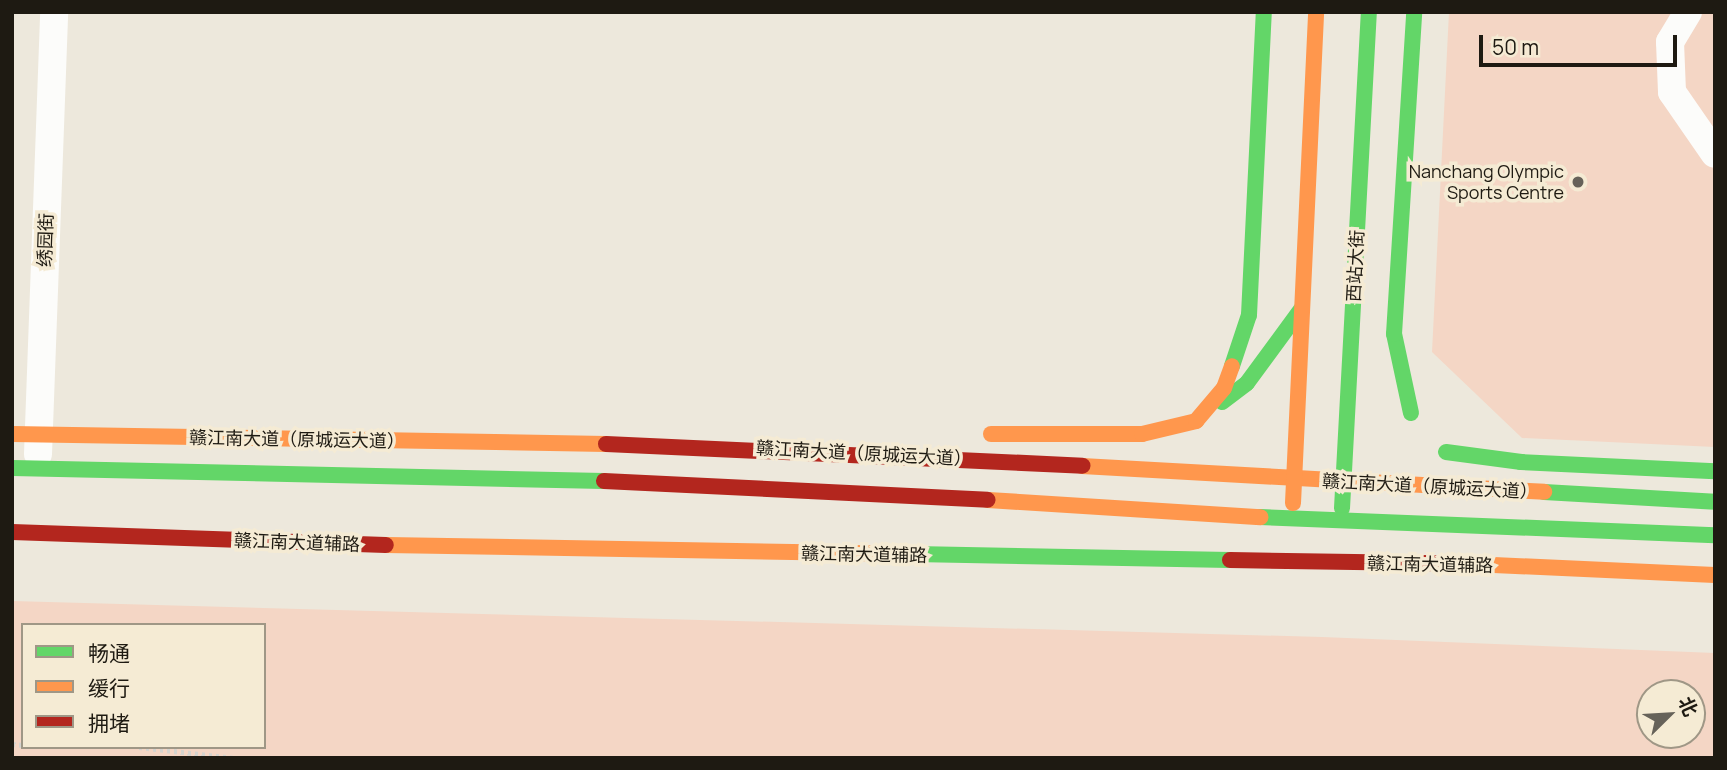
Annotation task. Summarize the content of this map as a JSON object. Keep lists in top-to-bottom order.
{
  "streets": {
    "main road": ["西站大街", "赣江南大道（原城运大道）", "赣江南大道辅路"],
    "street": ["绣园街"]
  },
  "crossings": [
    ["绣园街", "赣江南大道（原城运大道）"],
    ["西站大街", "赣江南大道（原城运大道）"]
  ],
  "places": ["Nanchang Olympic Sports Centre"],
  "legend": ["畅通", "缓行", "拥堵"],
  "scale_bar": "50 m",
  "north": "top right"
}
